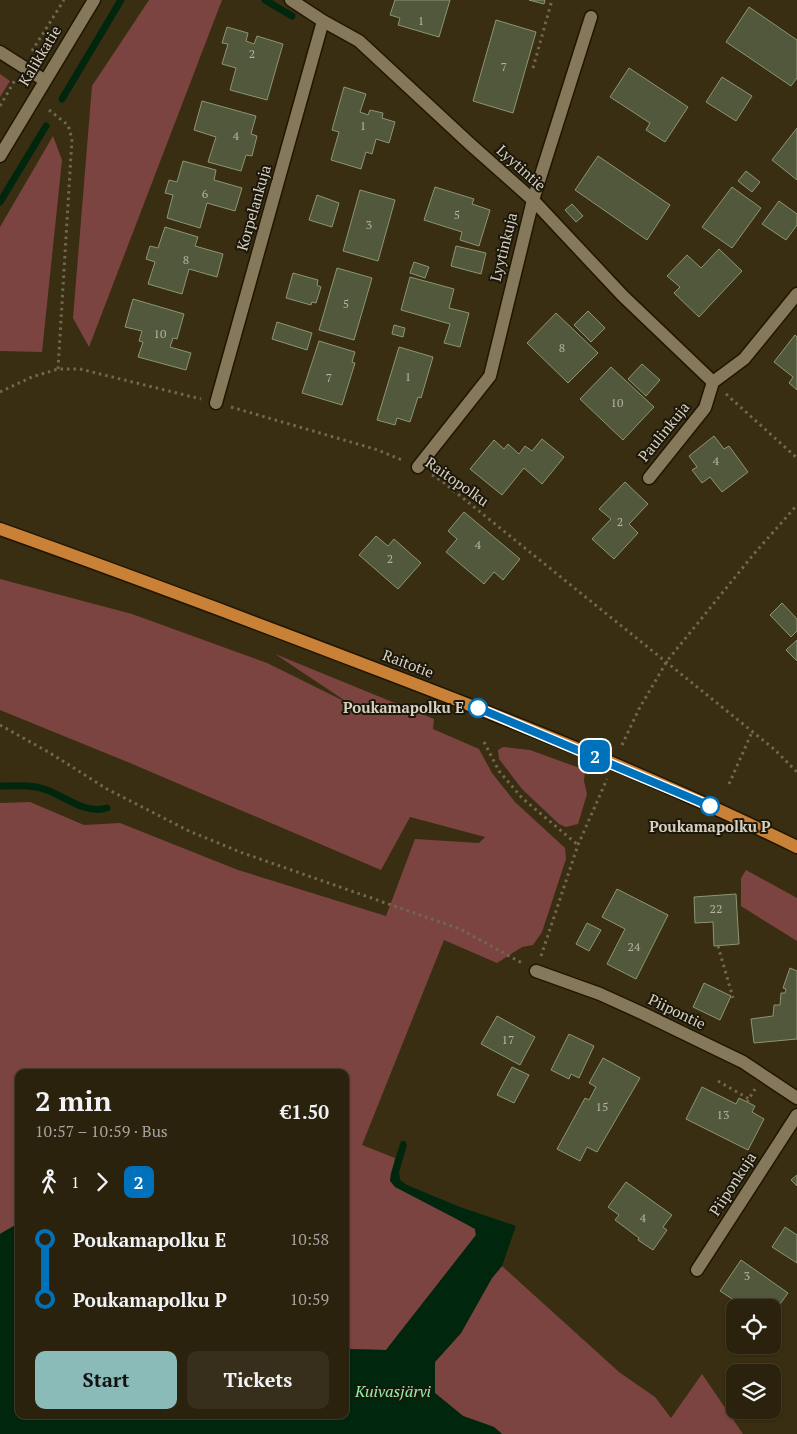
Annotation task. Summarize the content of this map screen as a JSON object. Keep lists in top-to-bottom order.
{
  "streets": {
    "main road": ["Raitotie"],
    "street": [
      "Kalikkatie",
      "Lyytintie",
      "Korpelankuja",
      "Lyytinkuja",
      "Paulinkuja",
      "Piipontie",
      "Piiponkuja"
    ],
    "path": ["Raitopolku"]
  },
  "crossings": [
    ["Lyytintie", "Korpelankuja"],
    ["Lyytintie", "Lyytinkuja"],
    ["Lyytintie", "Paulinkuja"],
    ["Korpelankuja", "Raitopolku"],
    ["Lyytinkuja", "Raitopolku"]
  ],
  "water": ["Kuivasjärvi"],
  "places": ["Poukamapolku E", "Poukamapolku P"],
  "lines": ["bus line 2"],
  "house_numbers": [
    "1",
    "2",
    "7",
    "1",
    "4",
    "6",
    "5",
    "3",
    "8",
    "5",
    "10",
    "8",
    "1",
    "7",
    "10",
    "4",
    "2",
    "4",
    "2",
    "22",
    "24",
    "17",
    "15",
    "13",
    "4",
    "3"
  ],
  "page": {
    "on_map": "2",
    "heading": ["2 min", "10:57 – 10:59 · Bus", "€1.50"],
    "legs": ["1", "2"],
    "list": [
      {
        "name": "Poukamapolku E",
        "value": "10:58"
      },
      {
        "name": "Poukamapolku P",
        "value": "10:59"
      }
    ],
    "buttons": ["Start", "Tickets"]
  }
}
